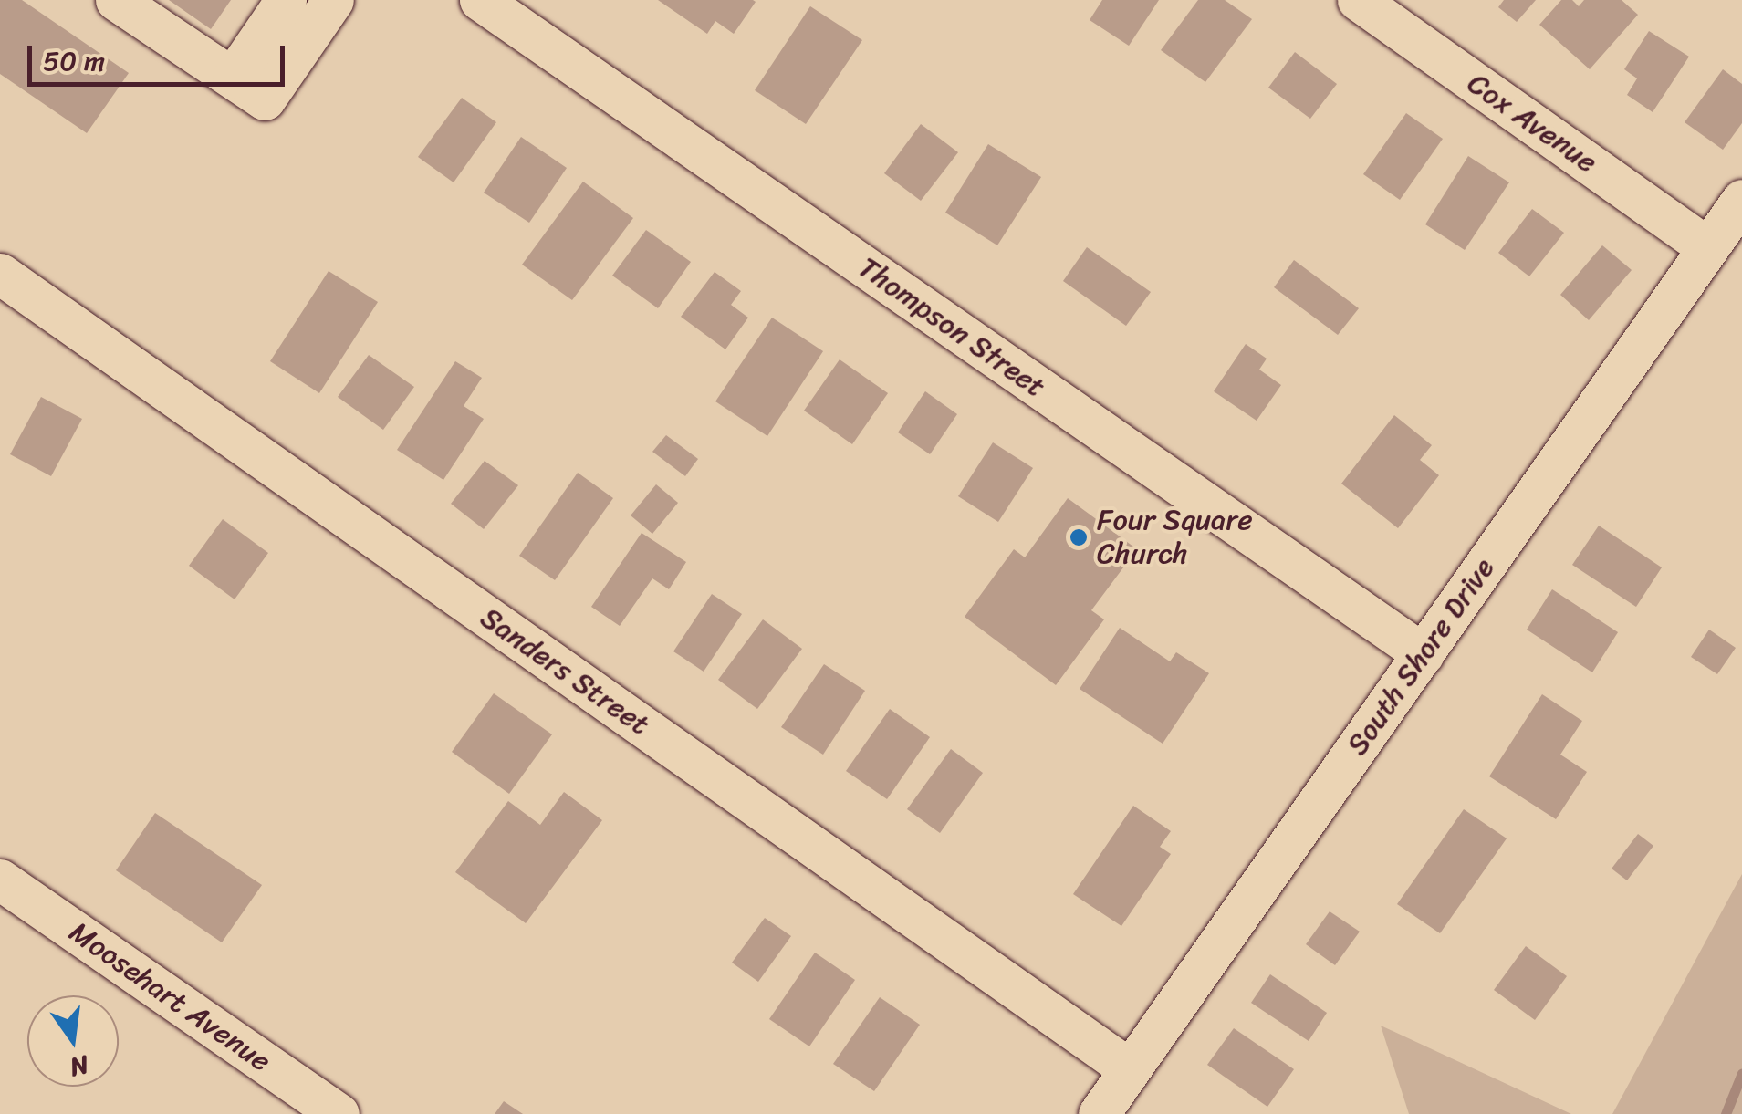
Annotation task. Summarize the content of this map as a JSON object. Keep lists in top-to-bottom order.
{
  "streets": {
    "street": [
      "Cox Avenue",
      "Thompson Street",
      "South Shore Drive",
      "Sanders Street",
      "Moosehart Avenue"
    ]
  },
  "crossings": [
    ["Cox Avenue", "South Shore Drive"],
    ["Thompson Street", "South Shore Drive"],
    ["South Shore Drive", "Sanders Street"]
  ],
  "places": ["Four Square Church"],
  "scale_bar": "50 m",
  "north": "bottom"
}
